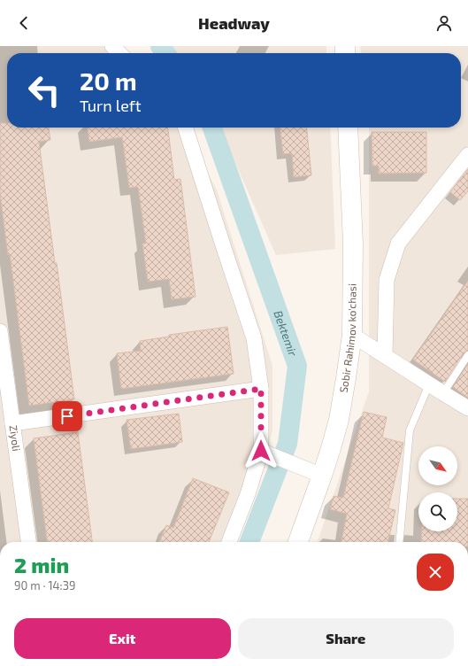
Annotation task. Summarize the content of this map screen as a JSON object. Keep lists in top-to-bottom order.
{
  "streets": {
    "street": ["Sobir Rahimov ko'chasi", "Ziyoli"]
  },
  "water": ["Bektemir"],
  "north": "bottom right",
  "page": {
    "header": "Headway",
    "turn": ["20 m", "Turn left"],
    "heading": ["2 min", "90 m · 14:39"],
    "buttons": ["Exit", "Share"]
  }
}
